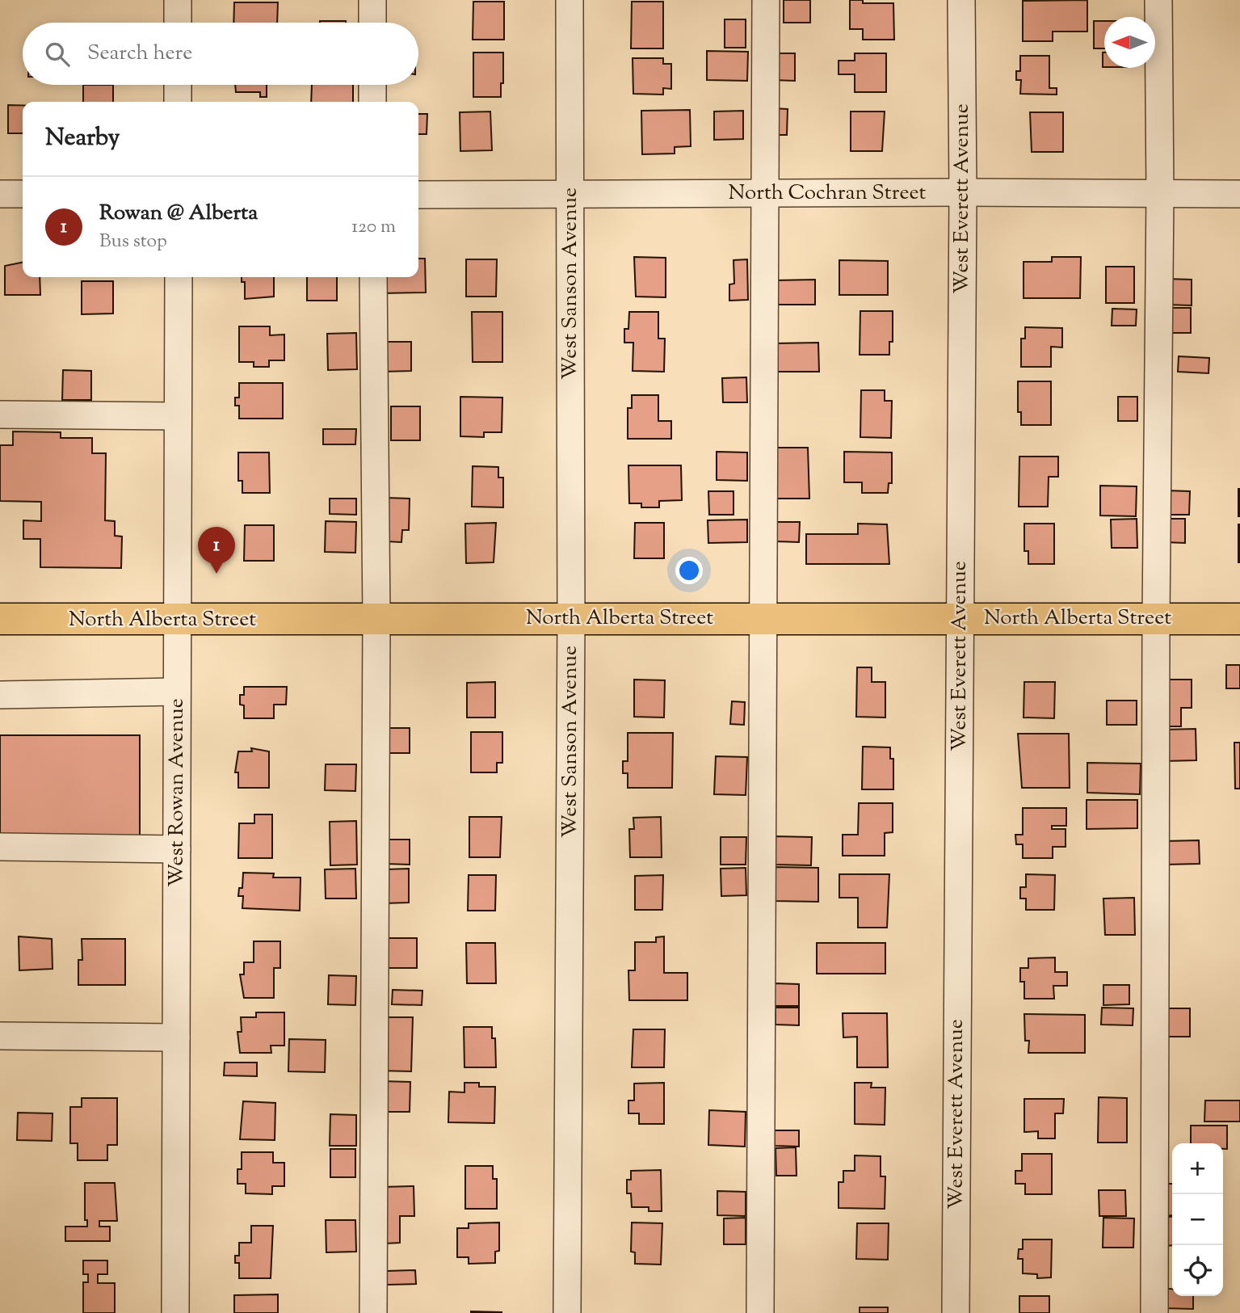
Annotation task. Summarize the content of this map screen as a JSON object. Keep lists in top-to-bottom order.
{
  "streets": {
    "main road": ["North Alberta Street"],
    "street": [
      "North Cochran Street",
      "West Everett Avenue",
      "West Sanson Avenue",
      "West Rowan Avenue"
    ]
  },
  "crossings": [
    ["North Cochran Street", "West Everett Avenue"],
    ["North Cochran Street", "West Sanson Avenue"],
    ["West Everett Avenue", "North Alberta Street"],
    ["West Sanson Avenue", "North Alberta Street"],
    ["North Alberta Street", "West Rowan Avenue"]
  ],
  "north": "left",
  "page": {
    "search": "Search here",
    "heading": "Nearby",
    "list": [
      {
        "mark": "1",
        "name": "Rowan @ Alberta",
        "note": "Bus stop",
        "value": "120 m"
      }
    ],
    "pins": "1",
    "map_buttons": ["+", "−"]
  }
}
